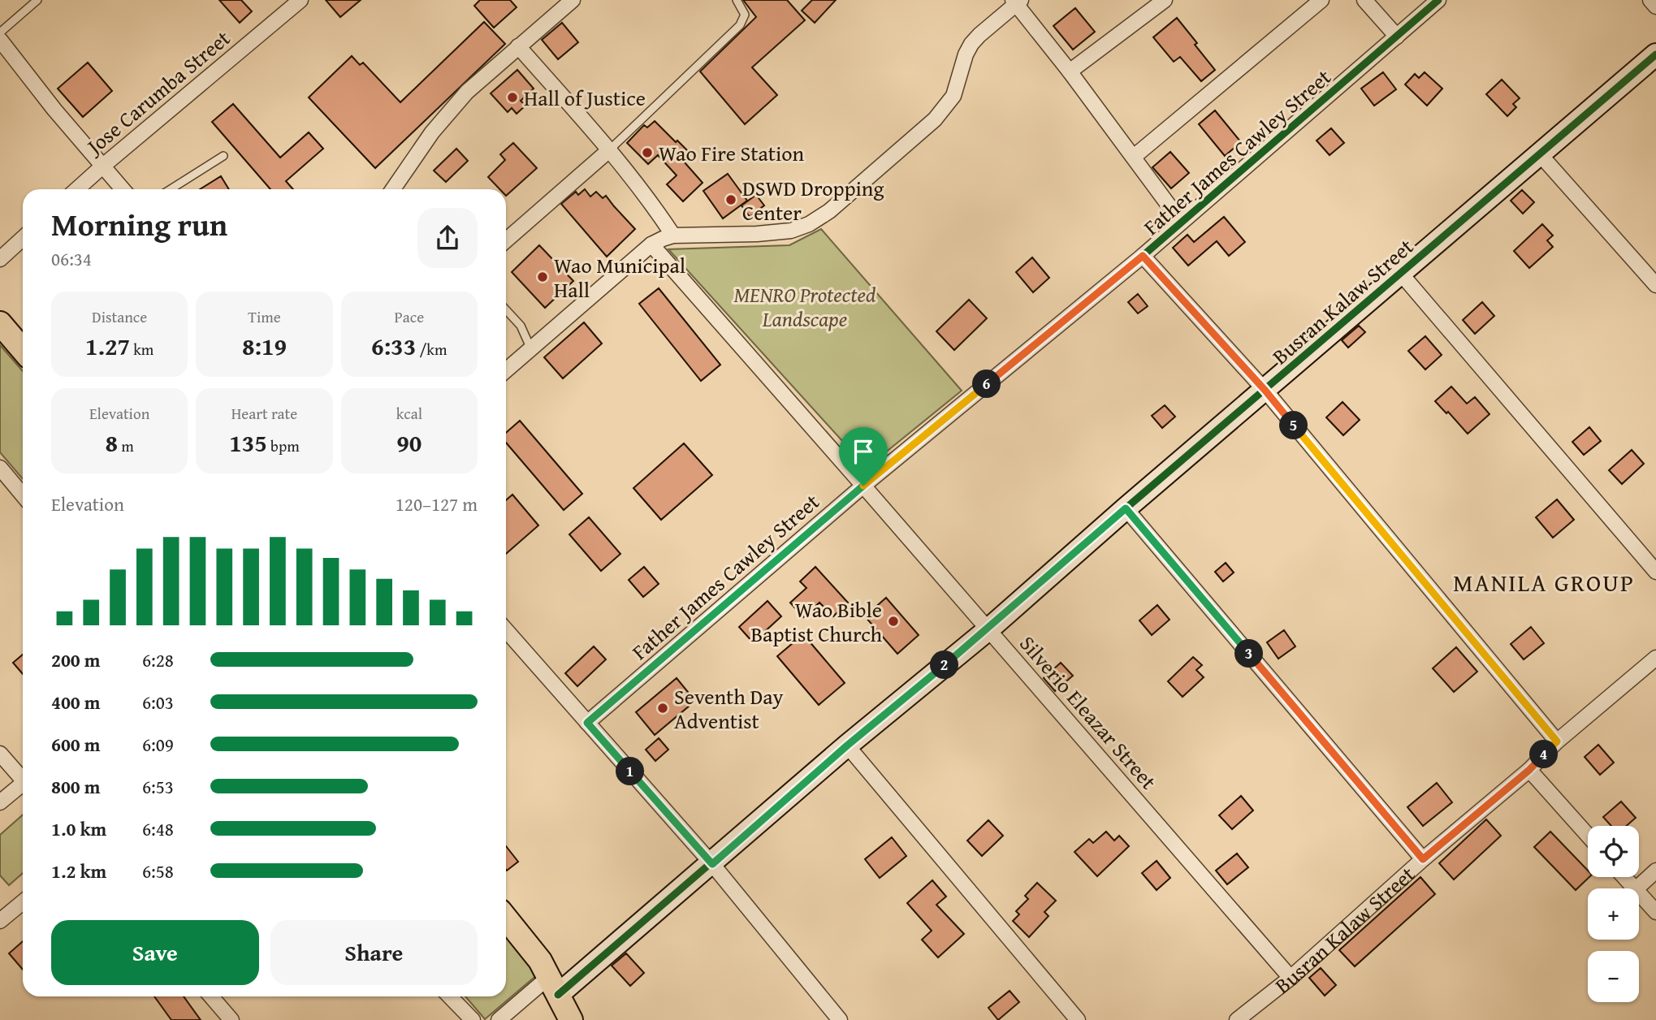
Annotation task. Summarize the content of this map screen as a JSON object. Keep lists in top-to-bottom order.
{
  "streets": {
    "street": [
      "Jose Carumba Street",
      "Father James Cawley Street",
      "Busran Kalaw Street",
      "Silverio Eleazar Street"
    ]
  },
  "crossings": [
    ["Father James Cawley Street", "Silverio Eleazar Street"],
    ["Busran Kalaw Street", "Silverio Eleazar Street"]
  ],
  "districts": ["MANILA GROUP"],
  "parks": ["MENRO Protected Landscape"],
  "places": [
    "Hall of Justice",
    "Wao Fire Station",
    "DSWD Dropping Center",
    "Wao Municipal Hall",
    "Wao Bible Baptist Church",
    "Seventh Day Adventist"
  ],
  "page": {
    "heading": ["Morning run", "06:34"],
    "stats": [
      ["Distance", "1.27 km"],
      ["Time", "8:19"],
      ["Pace", "6:33 /km"],
      ["Elevation", "8 m"],
      ["Heart rate", "135 bpm"],
      ["kcal", "90"]
    ],
    "pins": [
      "6",
      "5",
      "3",
      "2",
      "4",
      "1"
    ],
    "chart": ["Elevation", "120–127 m"],
    "list": [
      {
        "name": "200 m",
        "note": "6:28"
      },
      {
        "name": "400 m",
        "note": "6:03"
      },
      {
        "name": "600 m",
        "note": "6:09"
      },
      {
        "name": "800 m",
        "note": "6:53"
      },
      {
        "name": "1.0 km",
        "note": "6:48"
      },
      {
        "name": "1.2 km",
        "note": "6:58"
      }
    ],
    "map_buttons": ["+", "−"],
    "buttons": ["Save", "Share"]
  }
}
